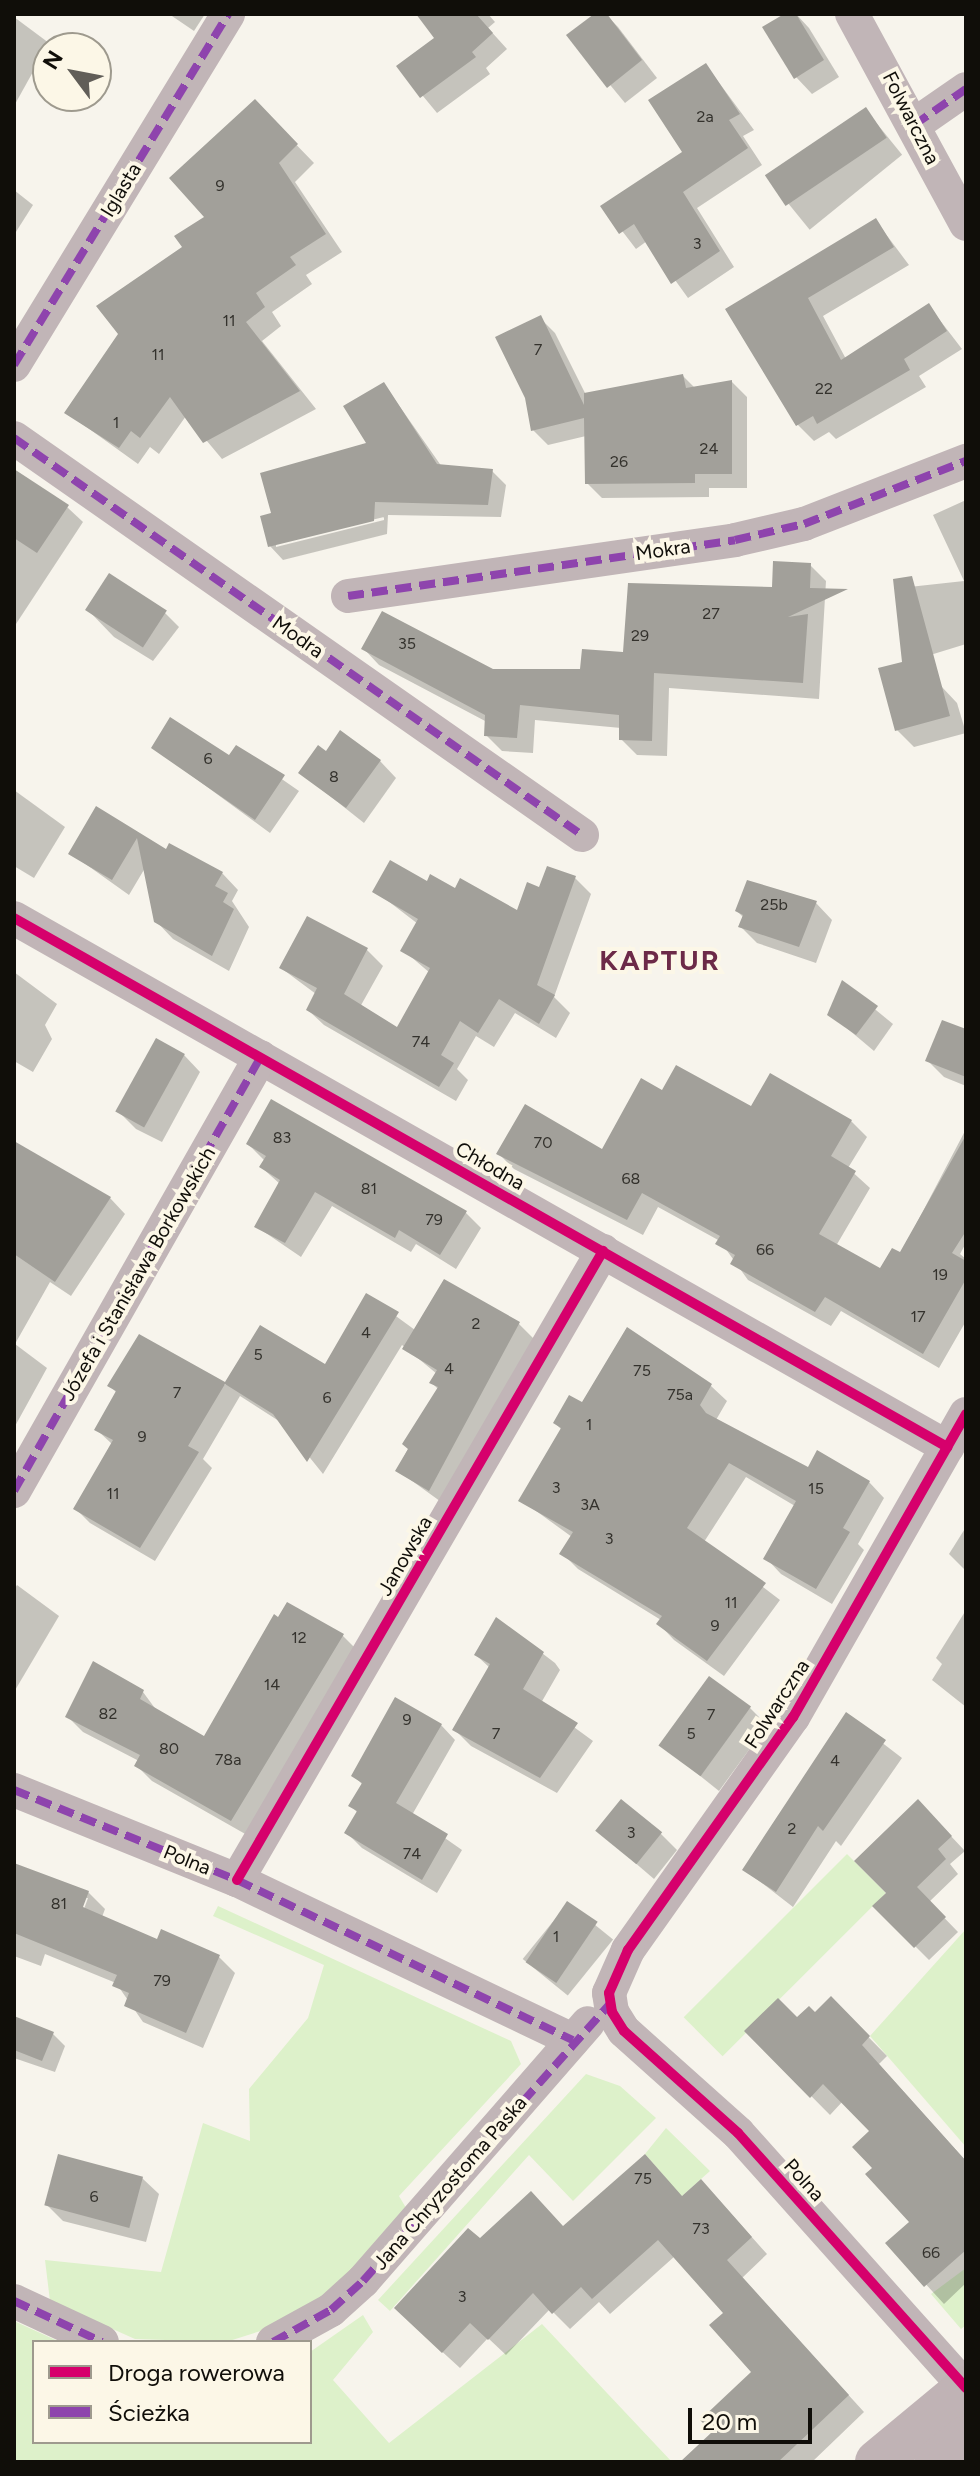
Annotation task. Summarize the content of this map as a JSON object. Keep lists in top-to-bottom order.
{
  "streets": {
    "street": [
      "Folwarczna",
      "Iglasta",
      "Mokra",
      "Modra",
      "Chłodna",
      "Józefa i Stanisława Borkowskich",
      "Janowska",
      "Polna",
      "Jana Chryzostoma Paska"
    ]
  },
  "crossings": [
    ["Folwarczna", "Chłodna"],
    ["Folwarczna", "Polna"],
    ["Folwarczna", "Jana Chryzostoma Paska"],
    ["Chłodna", "Józefa i Stanisława Borkowskich"],
    ["Chłodna", "Janowska"],
    ["Janowska", "Polna"],
    ["Polna", "Jana Chryzostoma Paska"]
  ],
  "districts": ["KAPTUR"],
  "house_numbers": [
    "2a",
    "9",
    "3",
    "11",
    "7",
    "11",
    "22",
    "1",
    "24",
    "26",
    "27",
    "29",
    "35",
    "6",
    "8",
    "25b",
    "74",
    "83",
    "70",
    "68",
    "81",
    "79",
    "66",
    "19",
    "17",
    "2",
    "4",
    "5",
    "4",
    "75",
    "7",
    "75a",
    "6",
    "1",
    "9",
    "3",
    "15",
    "11",
    "3A",
    "3",
    "11",
    "9",
    "12",
    "14",
    "82",
    "7",
    "9",
    "7",
    "5",
    "80",
    "78a",
    "4",
    "2",
    "3",
    "74",
    "81",
    "1",
    "79",
    "75",
    "6",
    "73",
    "66",
    "3"
  ],
  "legend": ["Droga rowerowa", "Ścieżka"],
  "scale_bar": "20 m",
  "north": "top left"
}
